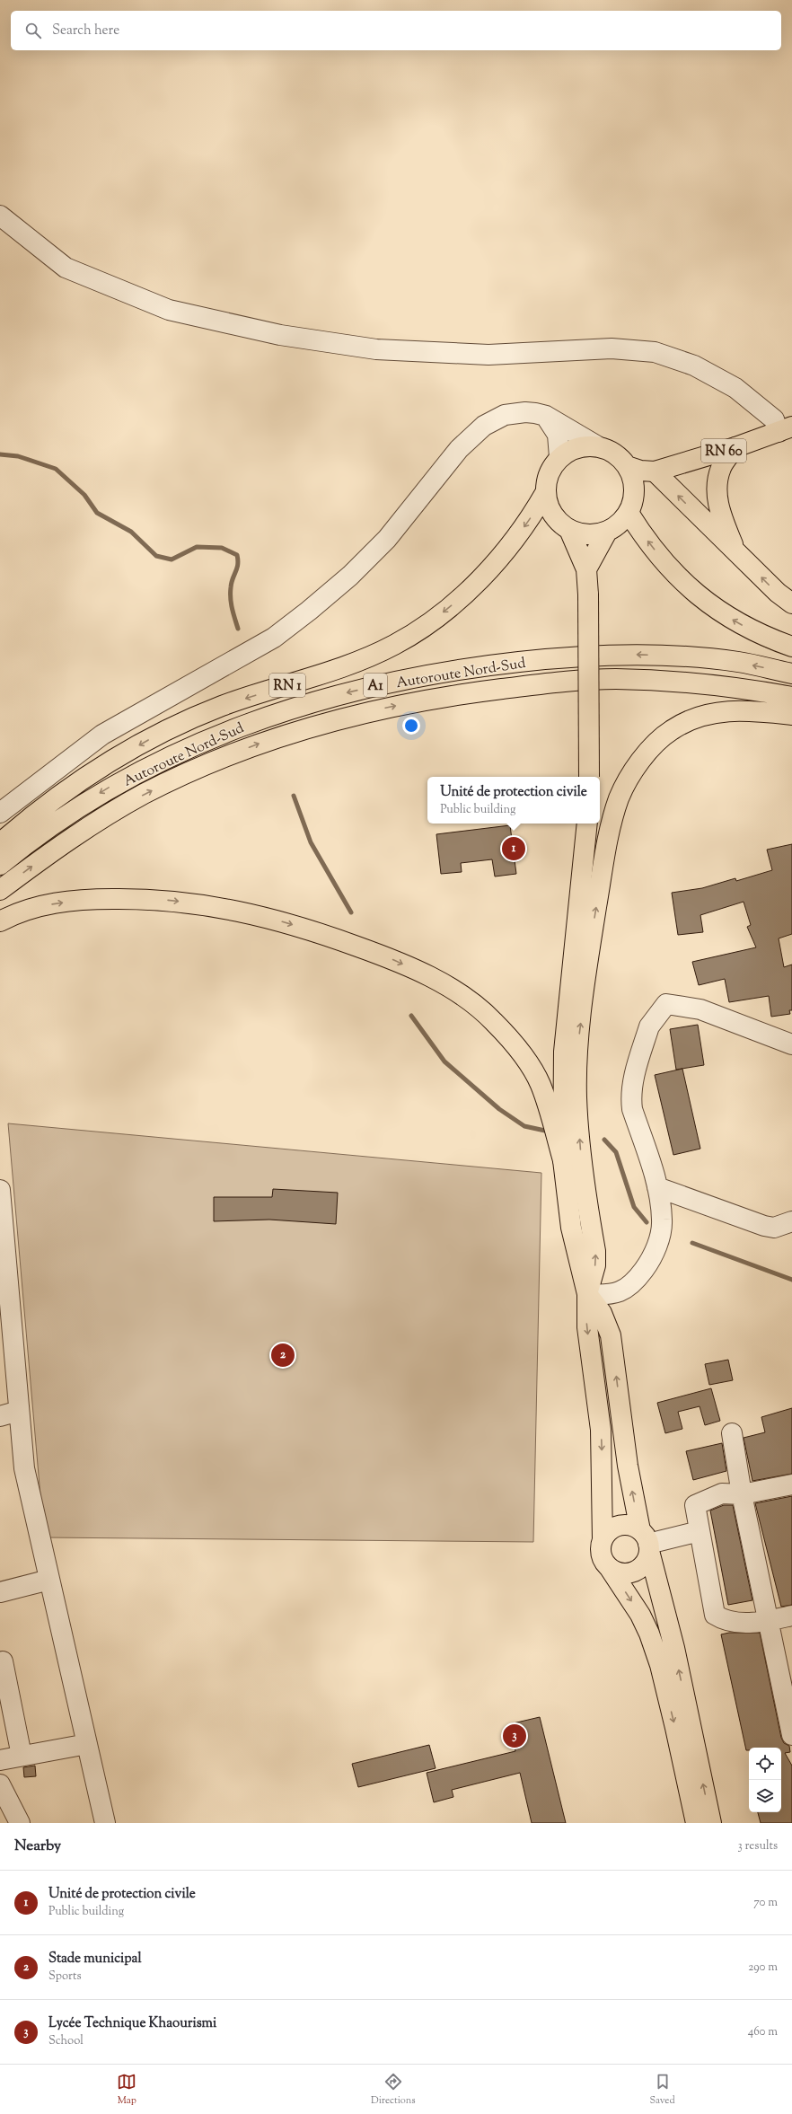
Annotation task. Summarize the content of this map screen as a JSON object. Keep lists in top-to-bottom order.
{
  "streets": {
    "main road": [
      "RN 60",
      "Autoroute Nord-Sud",
      "RN 1",
      "A1"
    ]
  },
  "crossings": [
    ["RN 60", "RN 1"]
  ],
  "page": {
    "search": "Search here",
    "popup": ["Unité de protection civile", "Public building"],
    "pins": ["1", "2", "3"],
    "heading": ["Nearby", "3 results"],
    "list": [
      {
        "mark": "1",
        "name": "Unité de protection civile",
        "note": "Public building",
        "value": "70 m"
      },
      {
        "mark": "2",
        "name": "Stade municipal",
        "note": "Sports",
        "value": "290 m"
      },
      {
        "mark": "3",
        "name": "Lycée Technique Khaourismi",
        "note": "School",
        "value": "460 m"
      }
    ],
    "nav": ["Map", "Directions", "Saved"]
  }
}
